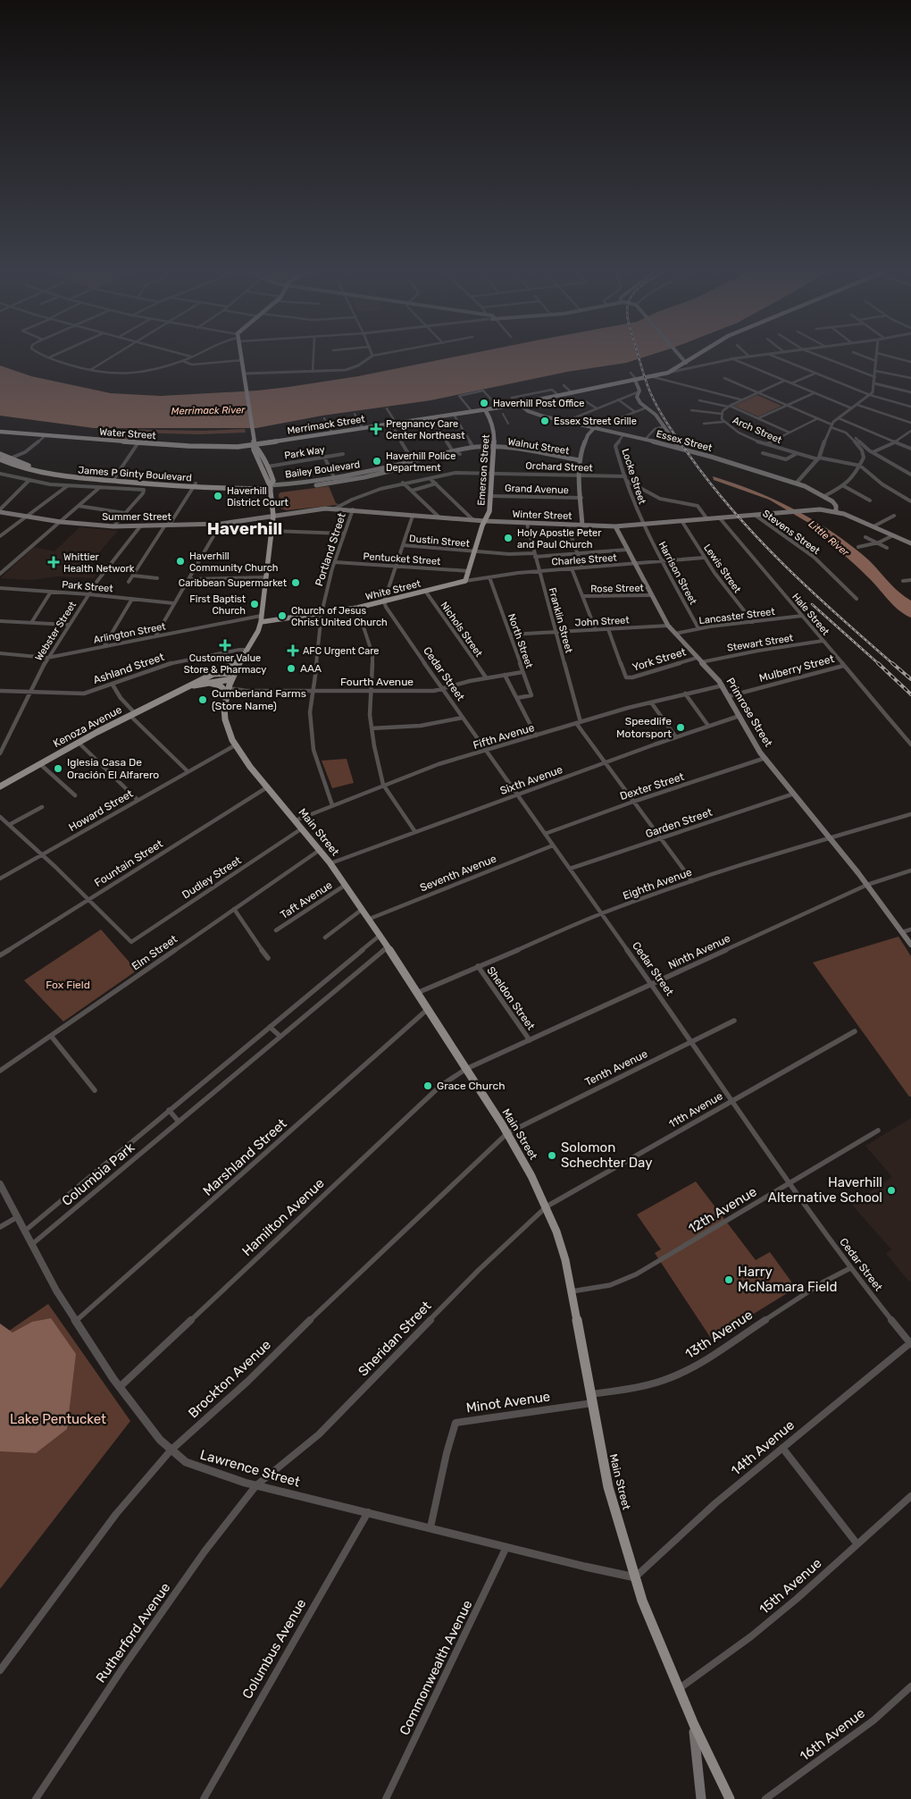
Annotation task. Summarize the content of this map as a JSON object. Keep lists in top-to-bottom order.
{
  "streets": {
    "main road": [
      "Merrimack Street",
      "Water Street",
      "Essex Street",
      "Walnut Street",
      "Bailey Boulevard",
      "Emerson Street",
      "James P Ginty Boulevard",
      "Winter Street",
      "Summer Street",
      "White Street",
      "Primrose Street",
      "Kenoza Avenue",
      "Main Street"
    ],
    "street": [
      "Arch Street",
      "Park Way",
      "Orchard Street",
      "Locke Street",
      "Grand Avenue",
      "Stevens Street",
      "Dustin Street",
      "Portland Street",
      "Pentucket Street",
      "Charles Street",
      "Lewis Street",
      "Harrison Street",
      "Park Street",
      "Rose Street",
      "Hale Street",
      "Lancaster Street",
      "Franklin Street",
      "John Street",
      "Nichols Street",
      "Webster Street",
      "Arlington Street",
      "North Street",
      "Stewart Street",
      "York Street",
      "Ashland Street",
      "Mulberry Street",
      "Cedar Street",
      "Fourth Avenue",
      "Fifth Avenue",
      "Sixth Avenue",
      "Dexter Street",
      "Howard Street",
      "Garden Street",
      "Fountain Street",
      "Seventh Avenue",
      "Dudley Street",
      "Eighth Avenue",
      "Taft Avenue",
      "Ninth Avenue",
      "Elm Street",
      "Sheldon Street",
      "Tenth Avenue",
      "11th Avenue",
      "Marshland Street",
      "Columbia Park",
      "12th Avenue",
      "Hamilton Avenue",
      "13th Avenue",
      "Sheridan Street",
      "Brockton Avenue",
      "Minot Avenue",
      "14th Avenue",
      "Lawrence Street",
      "15th Avenue",
      "Rutherford Avenue",
      "Columbus Avenue",
      "Commonwealth Avenue",
      "16th Avenue"
    ]
  },
  "crossings": [
    ["Merrimack Street", "Water Street"],
    ["Merrimack Street", "Essex Street"],
    ["Merrimack Street", "Emerson Street"],
    ["Merrimack Street", "Main Street"],
    ["Water Street", "Main Street"],
    ["Essex Street", "Locke Street"],
    ["Essex Street", "Winter Street"],
    ["Walnut Street", "Bailey Boulevard"],
    ["Walnut Street", "Emerson Street"],
    ["Park Way", "Main Street"],
    ["Orchard Street", "Emerson Street"],
    ["Orchard Street", "Locke Street"],
    ["Orchard Street", "Winter Street"],
    ["Bailey Boulevard", "Emerson Street"],
    ["Bailey Boulevard", "James P Ginty Boulevard"],
    ["Bailey Boulevard", "Main Street"],
    ["Emerson Street", "Grand Avenue"],
    ["Emerson Street", "Winter Street"],
    ["James P Ginty Boulevard", "Main Street"],
    ["Locke Street", "Winter Street"],
    ["Locke Street", "Harrison Street"],
    ["Winter Street", "Summer Street"],
    ["Winter Street", "Stevens Street"],
    ["Winter Street", "Portland Street"],
    ["Winter Street", "Lewis Street"],
    ["Winter Street", "Harrison Street"],
    ["Winter Street", "Hale Street"],
    ["Winter Street", "Franklin Street"],
    ["Winter Street", "Primrose Street"],
    ["Winter Street", "Main Street"],
    ["Summer Street", "Webster Street"],
    ["Summer Street", "Main Street"],
    ["Dustin Street", "Franklin Street"],
    ["Dustin Street", "Primrose Street"],
    ["Portland Street", "Pentucket Street"],
    ["Portland Street", "White Street"],
    ["Portland Street", "Fourth Avenue"],
    ["Portland Street", "Fifth Avenue"],
    ["Charles Street", "Lewis Street"],
    ["Charles Street", "Harrison Street"],
    ["Charles Street", "White Street"],
    ["Charles Street", "Franklin Street"],
    ["Charles Street", "North Street"],
    ["Charles Street", "Primrose Street"],
    ["Lewis Street", "Lancaster Street"],
    ["Harrison Street", "Lancaster Street"],
    ["Park Street", "Webster Street"],
    ["Rose Street", "Primrose Street"],
    ["White Street", "Nichols Street"],
    ["White Street", "Arlington Street"],
    ["White Street", "Cedar Street"],
    ["White Street", "Main Street"],
    ["Hale Street", "Lancaster Street"],
    ["Hale Street", "Stewart Street"],
    ["Hale Street", "Mulberry Street"],
    ["Lancaster Street", "Primrose Street"],
    ["Franklin Street", "John Street"],
    ["Franklin Street", "Fifth Avenue"],
    ["Franklin Street", "Sixth Avenue"],
    ["Franklin Street", "Dexter Street"],
    ["Franklin Street", "Garden Street"],
    ["Franklin Street", "Eighth Avenue"],
    ["John Street", "North Street"],
    ["John Street", "York Street"],
    ["John Street", "Primrose Street"],
    ["Nichols Street", "Fourth Avenue"],
    ["Webster Street", "Arlington Street"],
    ["Webster Street", "Ashland Street"],
    ["Arlington Street", "Main Street"],
    ["North Street", "Fourth Avenue"],
    ["Stewart Street", "York Street"],
    ["Stewart Street", "Primrose Street"],
    ["York Street", "Primrose Street"],
    ["Ashland Street", "Kenoza Avenue"],
    ["Ashland Street", "Main Street"],
    ["Mulberry Street", "Primrose Street"],
    ["Cedar Street", "Fourth Avenue"],
    ["Cedar Street", "Fifth Avenue"],
    ["Cedar Street", "Sixth Avenue"],
    ["Cedar Street", "Dexter Street"],
    ["Cedar Street", "Garden Street"],
    ["Cedar Street", "Seventh Avenue"],
    ["Cedar Street", "Eighth Avenue"],
    ["Cedar Street", "Ninth Avenue"],
    ["Cedar Street", "Tenth Avenue"],
    ["Cedar Street", "11th Avenue"],
    ["Cedar Street", "12th Avenue"],
    ["Cedar Street", "13th Avenue"],
    ["Cedar Street", "14th Avenue"],
    ["Fourth Avenue", "Main Street"],
    ["Primrose Street", "Fifth Avenue"],
    ["Primrose Street", "Sixth Avenue"],
    ["Primrose Street", "Dexter Street"],
    ["Primrose Street", "Garden Street"],
    ["Primrose Street", "Eighth Avenue"],
    ["Primrose Street", "Ninth Avenue"],
    ["Kenoza Avenue", "Main Street"],
    ["Fifth Avenue", "Main Street"],
    ["Sixth Avenue", "Main Street"],
    ["Howard Street", "Main Street"],
    ["Main Street", "Fountain Street"],
    ["Main Street", "Seventh Avenue"],
    ["Main Street", "Dudley Street"],
    ["Main Street", "Eighth Avenue"],
    ["Main Street", "Taft Avenue"],
    ["Main Street", "Ninth Avenue"],
    ["Main Street", "Elm Street"],
    ["Main Street", "Tenth Avenue"],
    ["Main Street", "11th Avenue"],
    ["Main Street", "Marshland Street"],
    ["Main Street", "Columbia Park"],
    ["Main Street", "12th Avenue"],
    ["Main Street", "Hamilton Avenue"],
    ["Main Street", "13th Avenue"],
    ["Main Street", "Sheridan Street"],
    ["Main Street", "Brockton Avenue"],
    ["Main Street", "Minot Avenue"],
    ["Main Street", "14th Avenue"],
    ["Main Street", "Lawrence Street"],
    ["Main Street", "15th Avenue"],
    ["Fountain Street", "Dudley Street"],
    ["Eighth Avenue", "Sheldon Street"],
    ["Ninth Avenue", "Sheldon Street"],
    ["Ninth Avenue", "Hamilton Avenue"],
    ["Tenth Avenue", "Brockton Avenue"],
    ["11th Avenue", "Sheridan Street"],
    ["Marshland Street", "Lawrence Street"],
    ["Columbia Park", "Lawrence Street"],
    ["Hamilton Avenue", "Lawrence Street"],
    ["13th Avenue", "Minot Avenue"],
    ["Sheridan Street", "Lawrence Street"],
    ["Sheridan Street", "Rutherford Avenue"],
    ["Brockton Avenue", "Lawrence Street"],
    ["Minot Avenue", "Lawrence Street"],
    ["14th Avenue", "Lawrence Street"],
    ["Lawrence Street", "Rutherford Avenue"],
    ["Lawrence Street", "Columbus Avenue"],
    ["Lawrence Street", "Commonwealth Avenue"]
  ],
  "districts": ["Haverhill"],
  "water": ["Merrimack River", "Little River"],
  "parks": ["Fox Field", "Lake Pentucket"],
  "places": {
    "other": [
      "Haverhill Post Office",
      "Essex Street Grille",
      "Haverhill Police Department",
      "Haverhill District Court",
      "Holy Apostle Peter and Paul Church",
      "Haverhill Community Church",
      "Caribbean Supermarket",
      "First Baptist Church",
      "Church of Jesus Christ United Church",
      "AAA",
      "Cumberland Farms (Store Name)",
      "Speedlife Motorsport",
      "Iglesia Casa De Oración El Alfarero",
      "Grace Church",
      "Solomon Schechter Day",
      "Haverhill Alternative School",
      "Harry McNamara Field"
    ],
    "health": [
      "Pregnancy Care Center Northeast",
      "Whittier Health Network",
      "Customer Value Store & Pharmacy",
      "AFC Urgent Care"
    ]
  }
}
